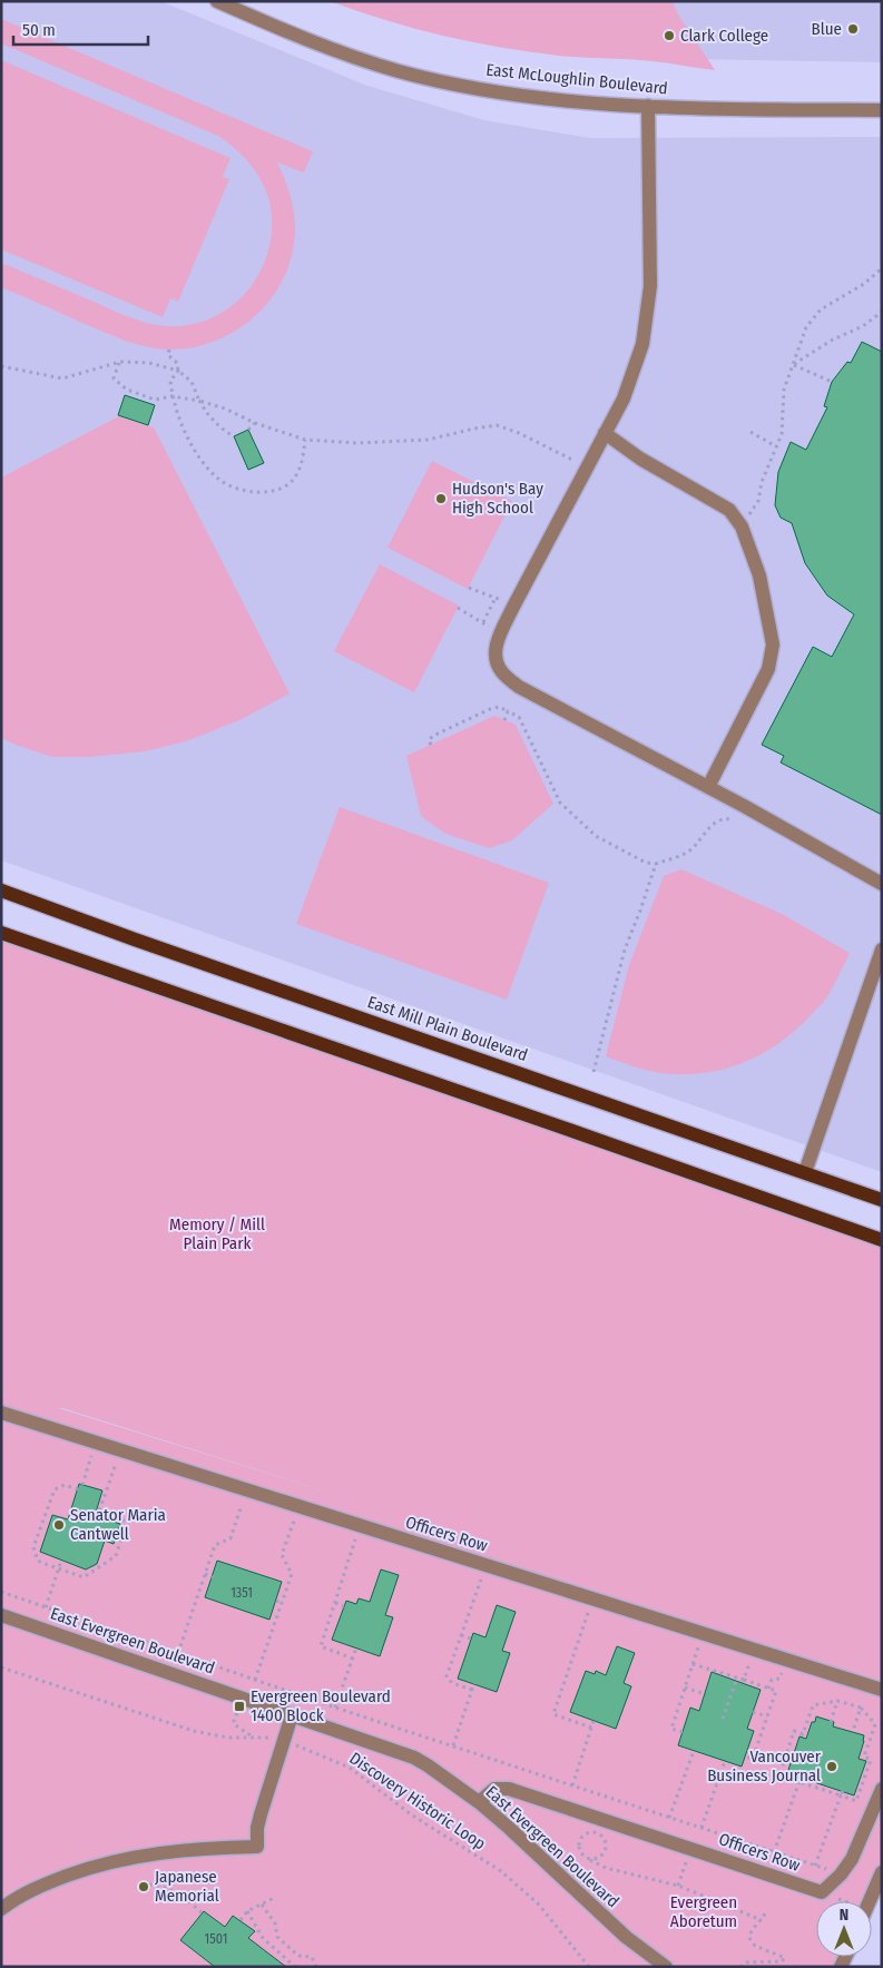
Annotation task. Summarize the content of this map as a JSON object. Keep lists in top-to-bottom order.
{
  "streets": {
    "main road": ["East Mill Plain Boulevard"],
    "street": ["East McLoughlin Boulevard", "Officers Row", "East Evergreen Boulevard"],
    "path": ["Discovery Historic Loop"]
  },
  "crossings": [
    ["Officers Row", "East Evergreen Boulevard"]
  ],
  "parks": ["Memory / Mill Plain Park", "Evergreen Aboretum"],
  "places": {
    "other": [
      "Blue",
      "Clark College",
      "Hudson's Bay High School",
      "Senator Maria Cantwell",
      "Vancouver Business Journal",
      "Japanese Memorial"
    ],
    "transit": ["Evergreen Boulevard 1400 Block"]
  },
  "house_numbers": ["1351", "1501"],
  "scale_bar": "50 m",
  "north": "top"
}
